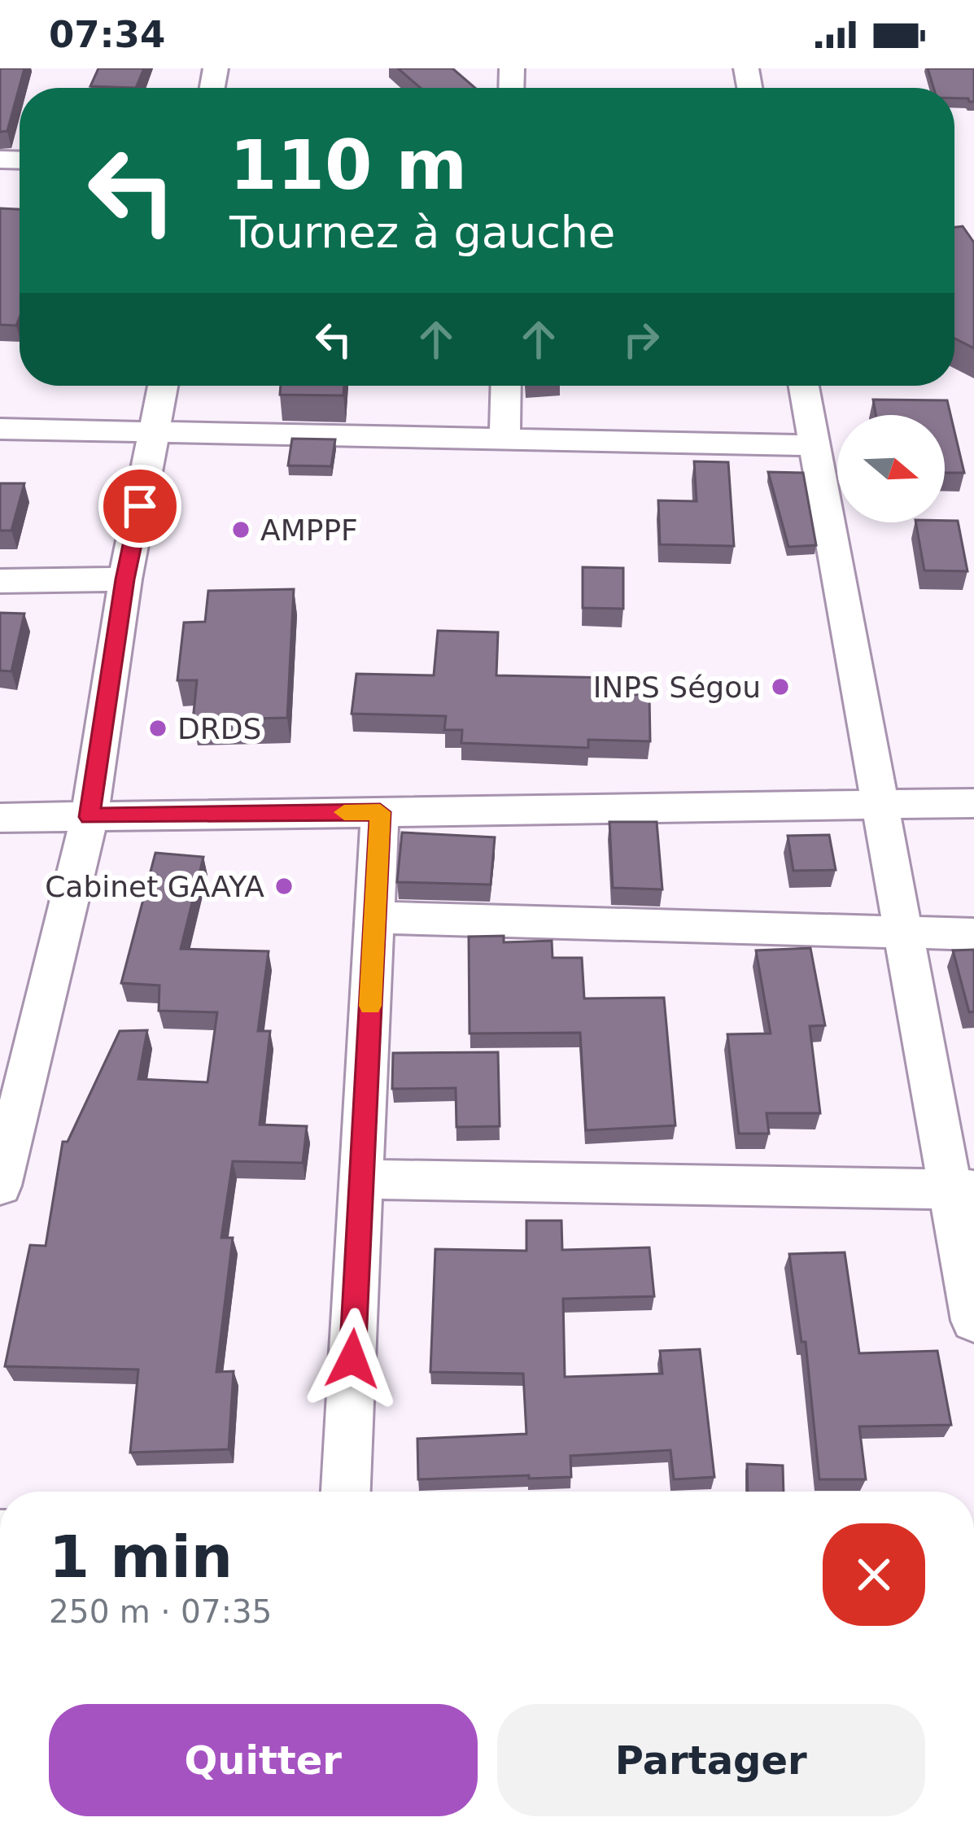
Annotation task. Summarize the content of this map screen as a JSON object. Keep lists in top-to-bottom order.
{
  "places": [
    "AMPPF",
    "INPS Ségou",
    "DRDS",
    "Cabinet GAAYA"
  ],
  "north": "right",
  "page": {
    "status": "07:34",
    "turn": ["110 m", "Tournez à gauche"],
    "heading": ["1 min", "250 m · 07:35"],
    "buttons": ["Quitter", "Partager"]
  }
}
